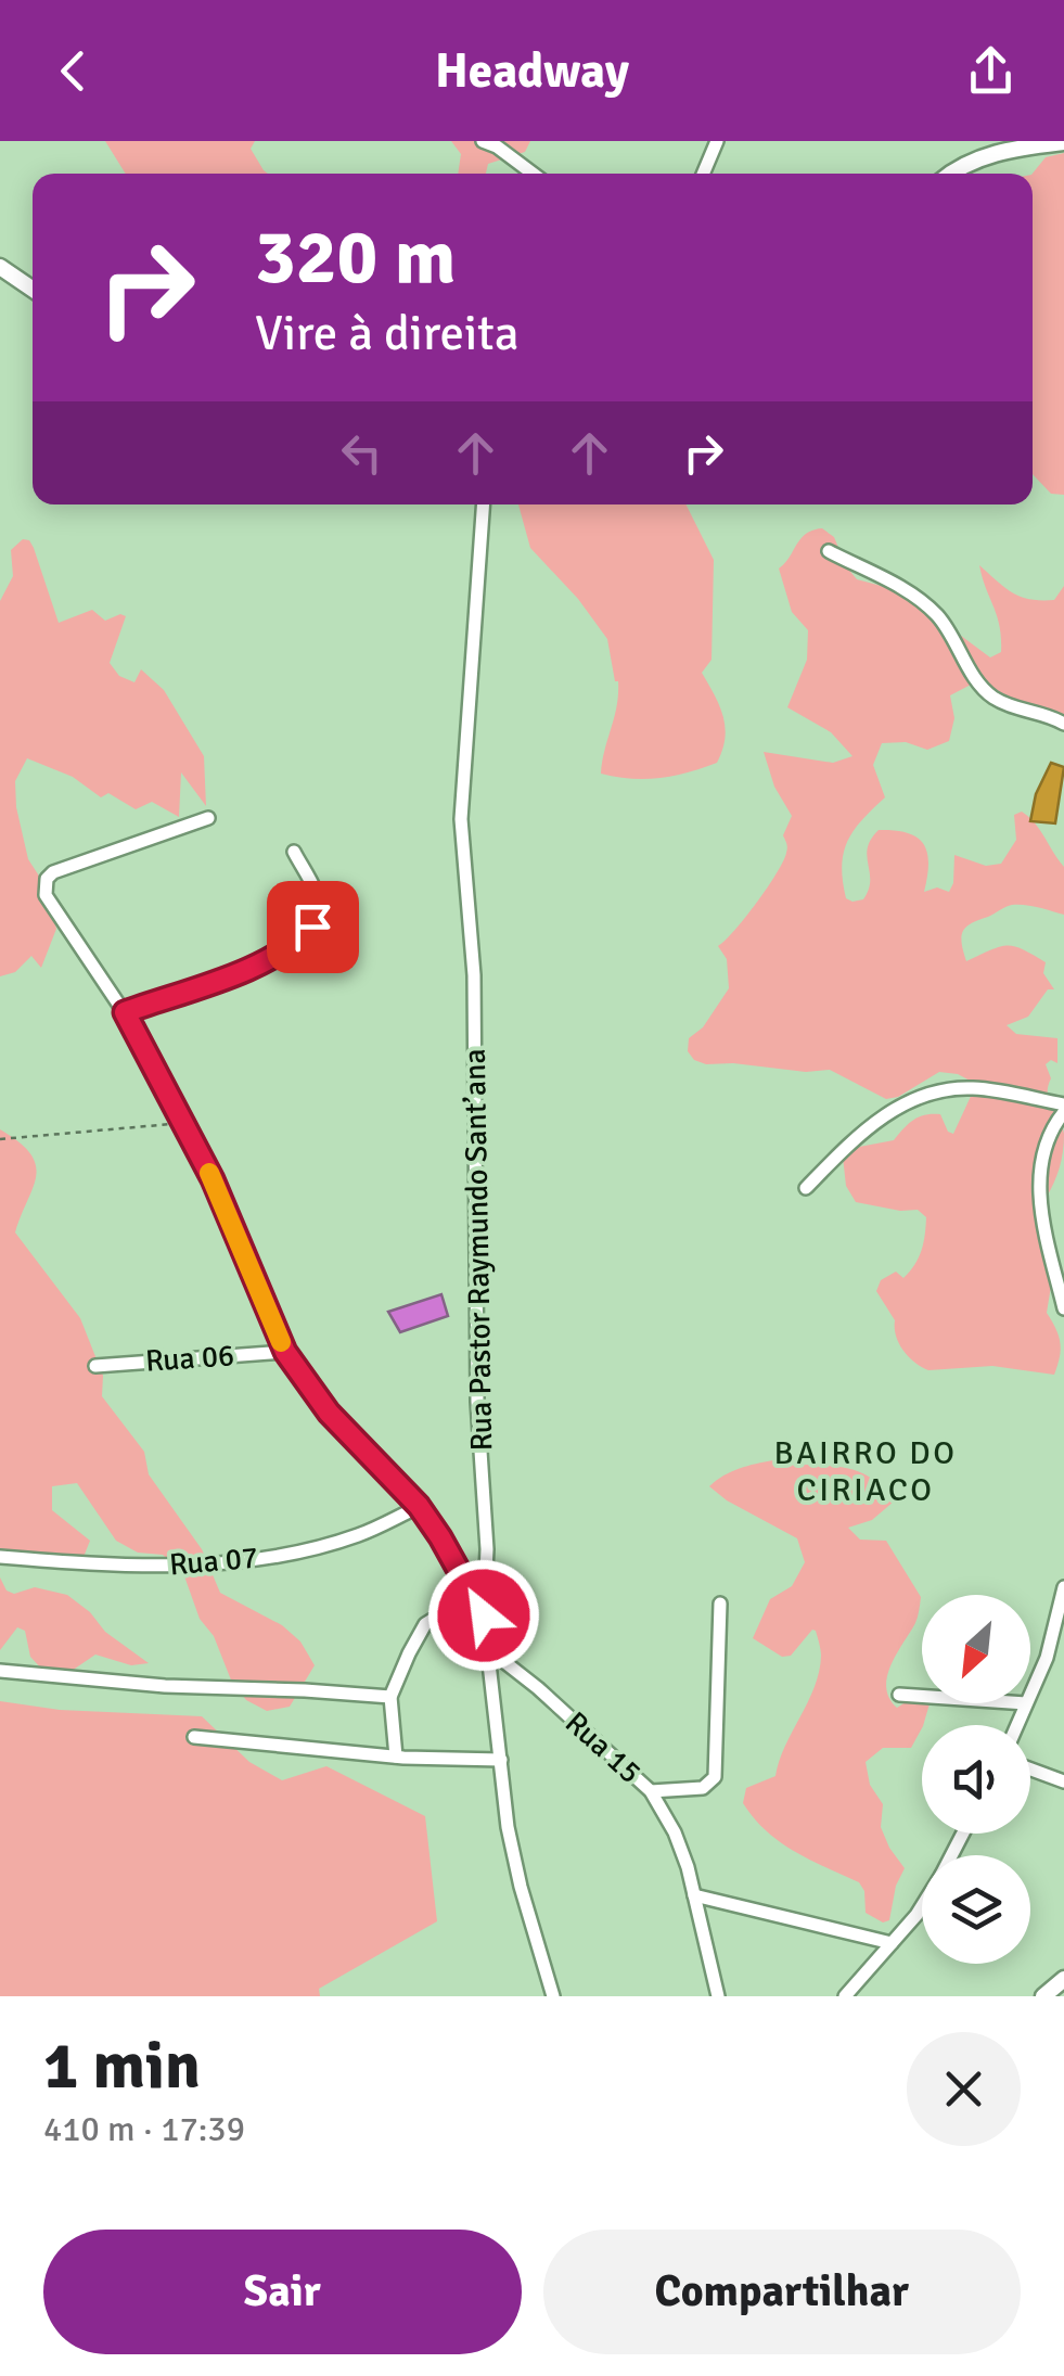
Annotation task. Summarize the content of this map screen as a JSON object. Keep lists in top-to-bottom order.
{
  "streets": {
    "street": [
      "Rua Pastor Raymundo Sant’ana",
      "Rua 06",
      "Rua 07",
      "Rua 15"
    ]
  },
  "crossings": [
    ["Rua Pastor Raymundo Sant’ana", "Rua 15"]
  ],
  "districts": ["BAIRRO DO CIRIACO"],
  "north": "bottom left",
  "page": {
    "header": "Headway",
    "turn": ["320 m", "Vire à direita"],
    "heading": ["1 min", "410 m · 17:39"],
    "buttons": ["Sair", "Compartilhar"]
  }
}
